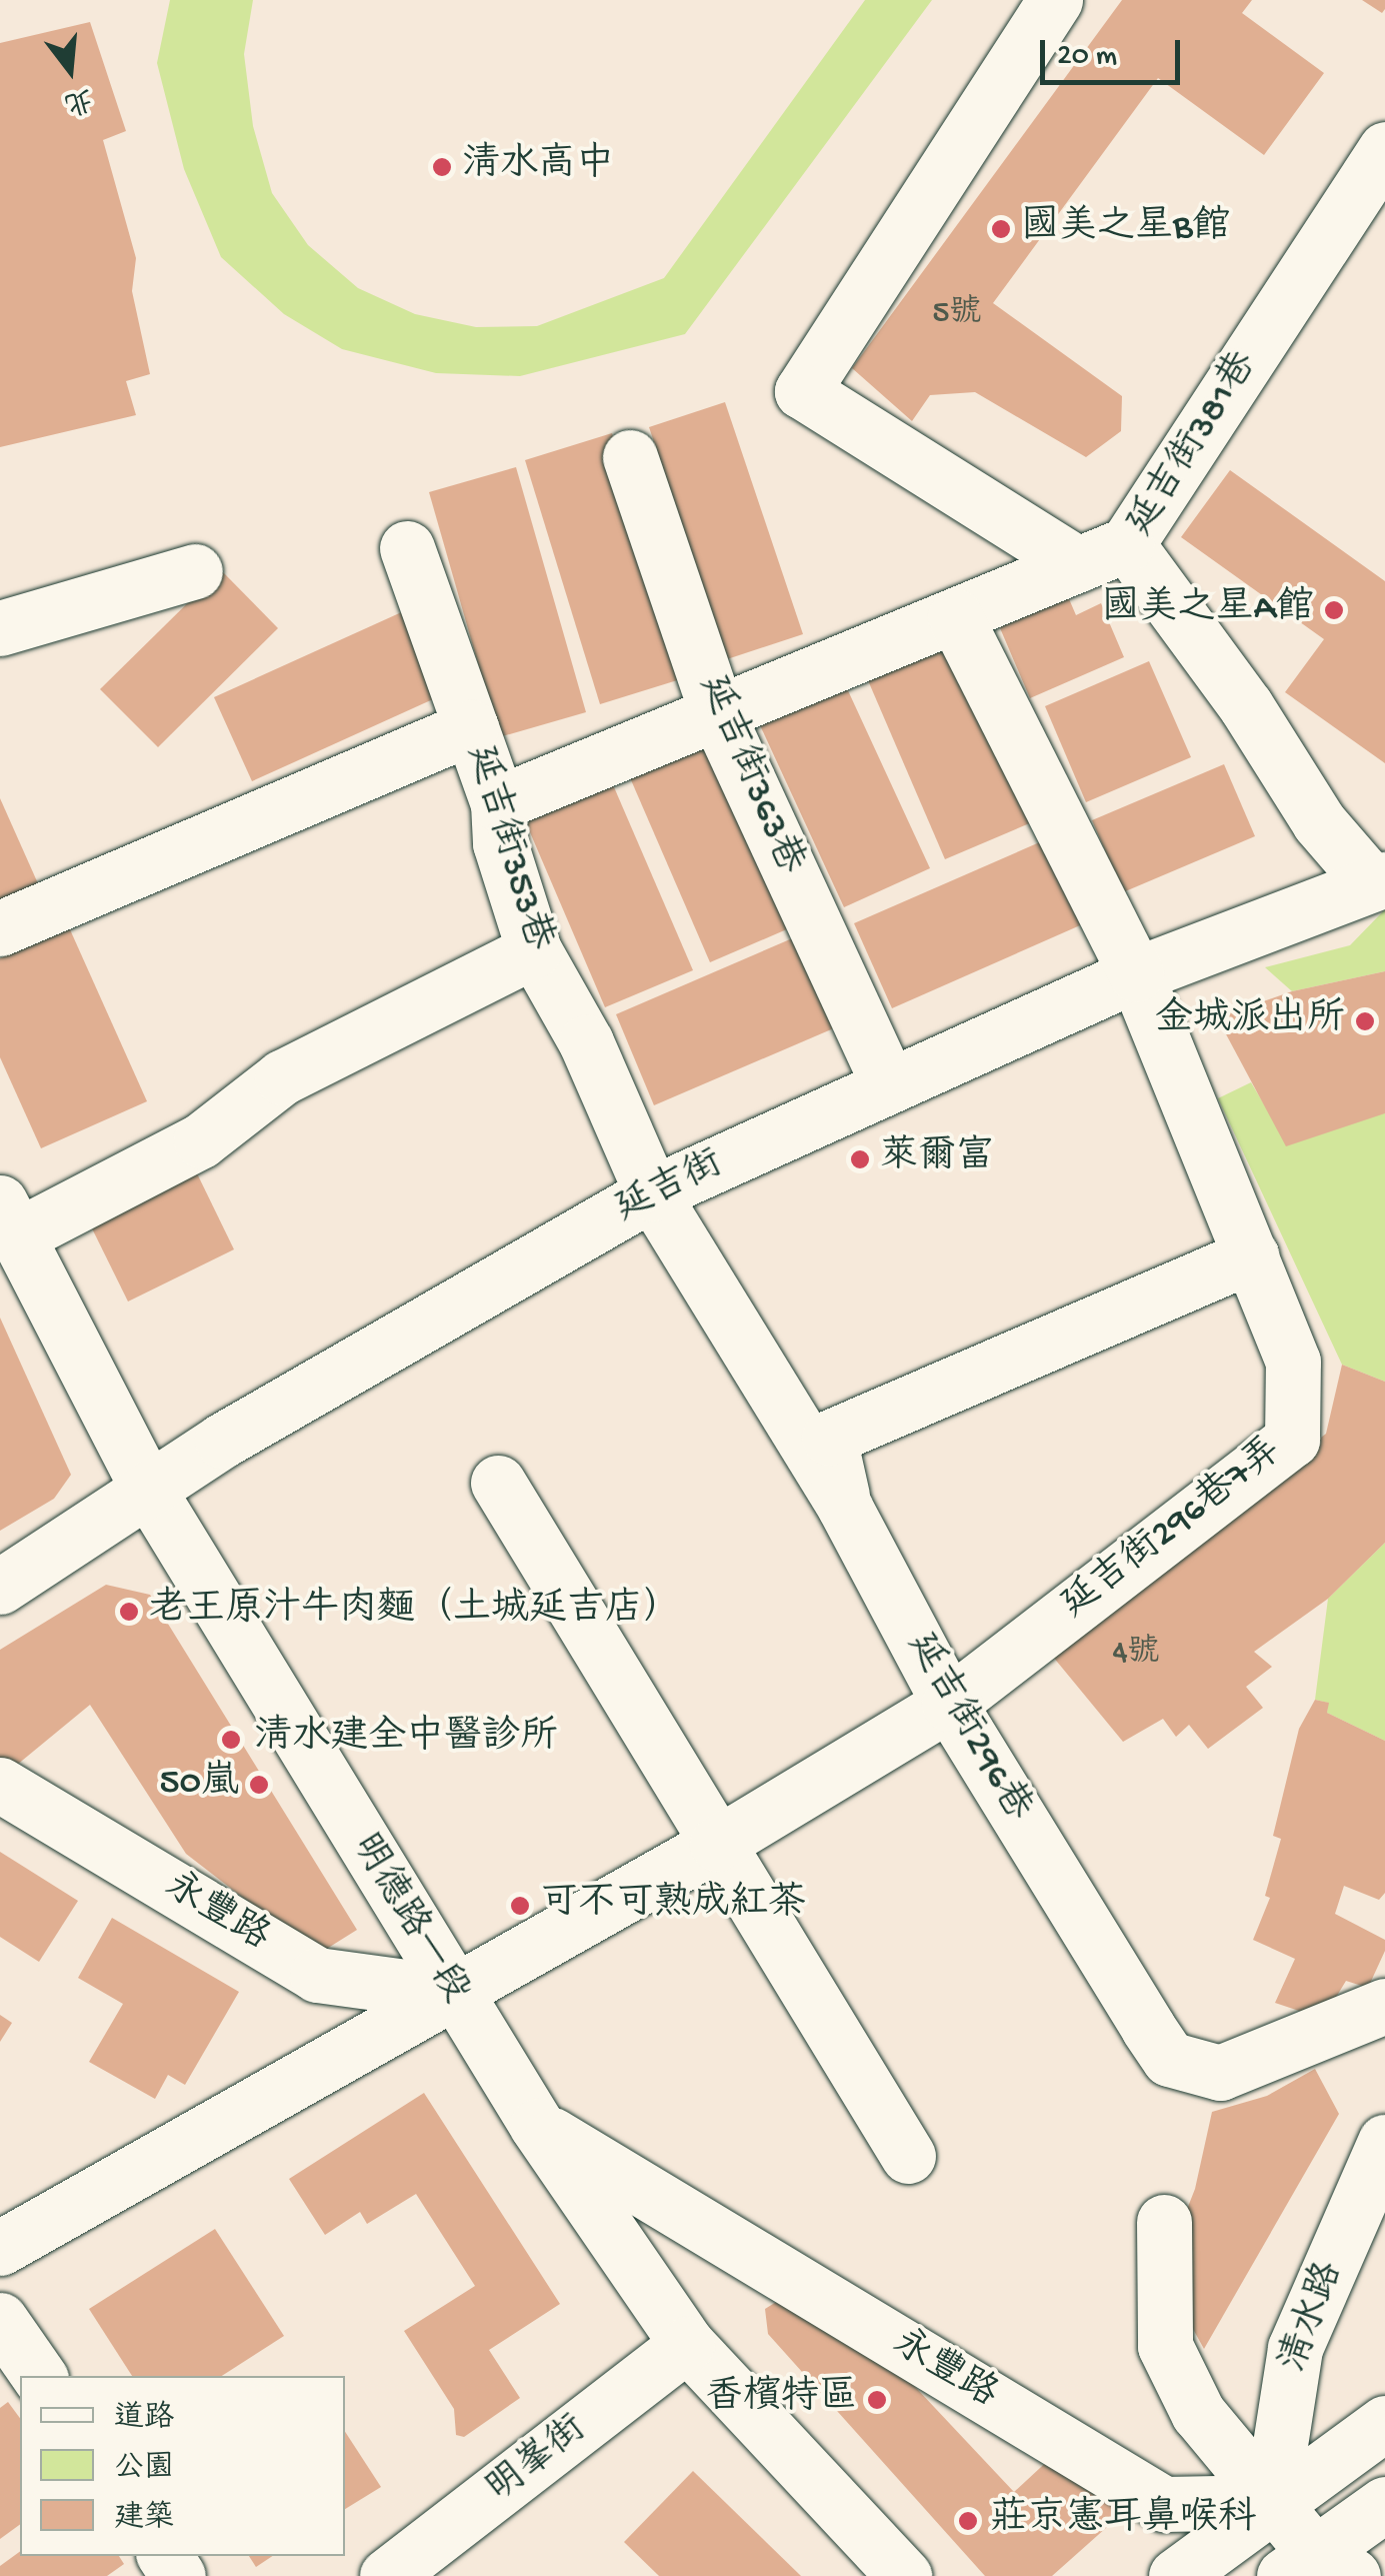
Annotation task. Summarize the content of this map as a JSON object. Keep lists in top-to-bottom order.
{
  "streets": {
    "street": [
      "延吉街381巷",
      "延吉街363巷",
      "延吉街353巷",
      "延吉街",
      "延吉街296巷7弄",
      "延吉街296巷",
      "永豐路",
      "明德路一段",
      "清水路",
      "明峯街"
    ]
  },
  "crossings": [
    ["延吉街381巷", "延吉街"],
    ["延吉街363巷", "延吉街"],
    ["延吉街353巷", "延吉街"],
    ["延吉街353巷", "延吉街296巷"],
    ["延吉街", "延吉街296巷7弄"],
    ["延吉街", "延吉街296巷"],
    ["延吉街", "明德路一段"],
    ["延吉街296巷7弄", "延吉街296巷"],
    ["永豐路", "明德路一段"],
    ["永豐路", "清水路"],
    ["明德路一段", "明峯街"]
  ],
  "places": [
    "清水高中",
    "國美之星B館",
    "國美之星A館",
    "金城派出所",
    "萊爾富",
    "老王原汁牛肉麵（土城延吉店）",
    "清水建全中醫診所",
    "50嵐",
    "可不可熟成紅茶",
    "香檳特區",
    "莊京憲耳鼻喉科"
  ],
  "house_numbers": ["5號", "4號"],
  "legend": ["道路", "公園", "建築"],
  "scale_bar": "20 m",
  "north": "bottom"
}
